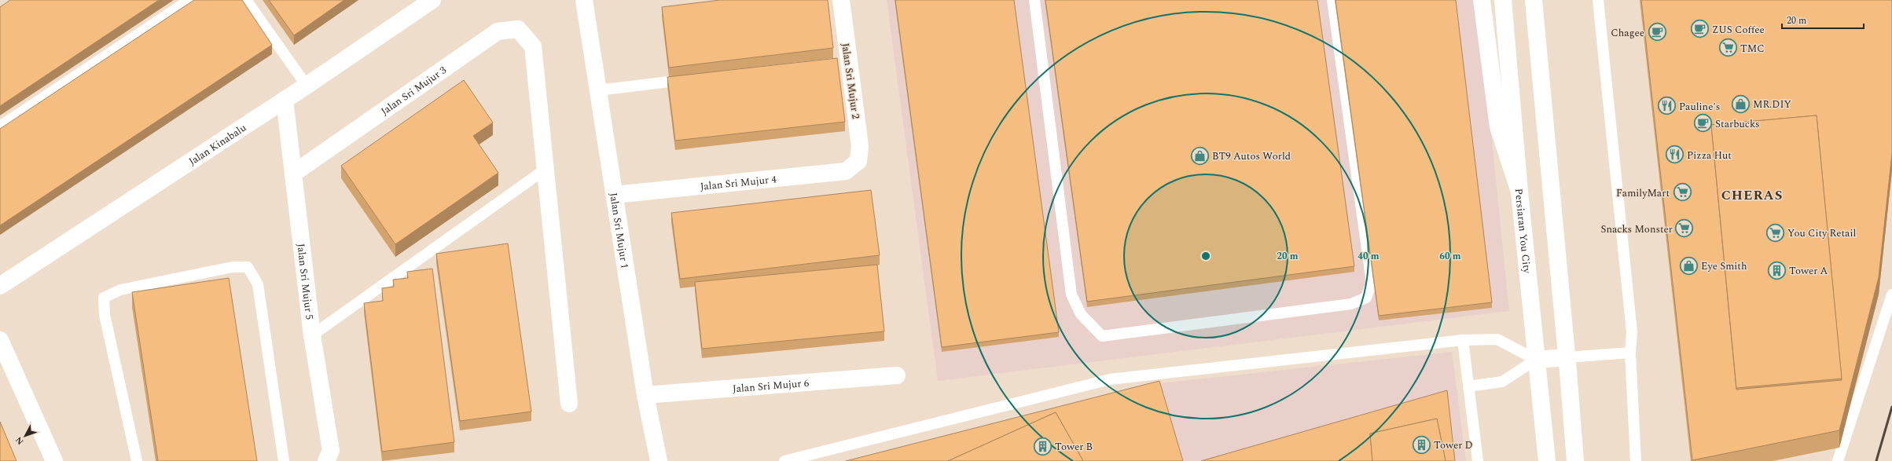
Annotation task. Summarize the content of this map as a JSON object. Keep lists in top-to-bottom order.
{
  "streets": {
    "street": [
      "Jalan Sri Mujur 2",
      "Jalan Sri Mujur 3",
      "Jalan Kinabalu",
      "Jalan Sri Mujur 4",
      "Jalan Sri Mujur 1",
      "Persiaran You City",
      "Jalan Sri Mujur 5",
      "Jalan Sri Mujur 6"
    ]
  },
  "crossings": [
    ["Jalan Sri Mujur 2", "Jalan Sri Mujur 4"],
    ["Jalan Sri Mujur 3", "Jalan Sri Mujur 5"],
    ["Jalan Kinabalu", "Jalan Sri Mujur 5"],
    ["Jalan Sri Mujur 4", "Jalan Sri Mujur 1"],
    ["Jalan Sri Mujur 1", "Jalan Sri Mujur 6"]
  ],
  "districts": ["CHERAS"],
  "places": {
    "cafe": ["ZUS Coffee", "Chagee", "Starbucks"],
    "supermarket": [
      "TMC",
      "FamilyMart",
      "Snacks Monster",
      "You City Retail"
    ],
    "shop": ["MR.DIY", "BT9 Autos World", "Eye Smith"],
    "restaurant": ["Pauline's", "Pizza Hut"],
    "building": ["Tower A", "Tower D", "Tower B"]
  },
  "scale_bar": "20 m",
  "north": "bottom left",
  "rings": ["20 m", "40 m", "60 m"]
}
